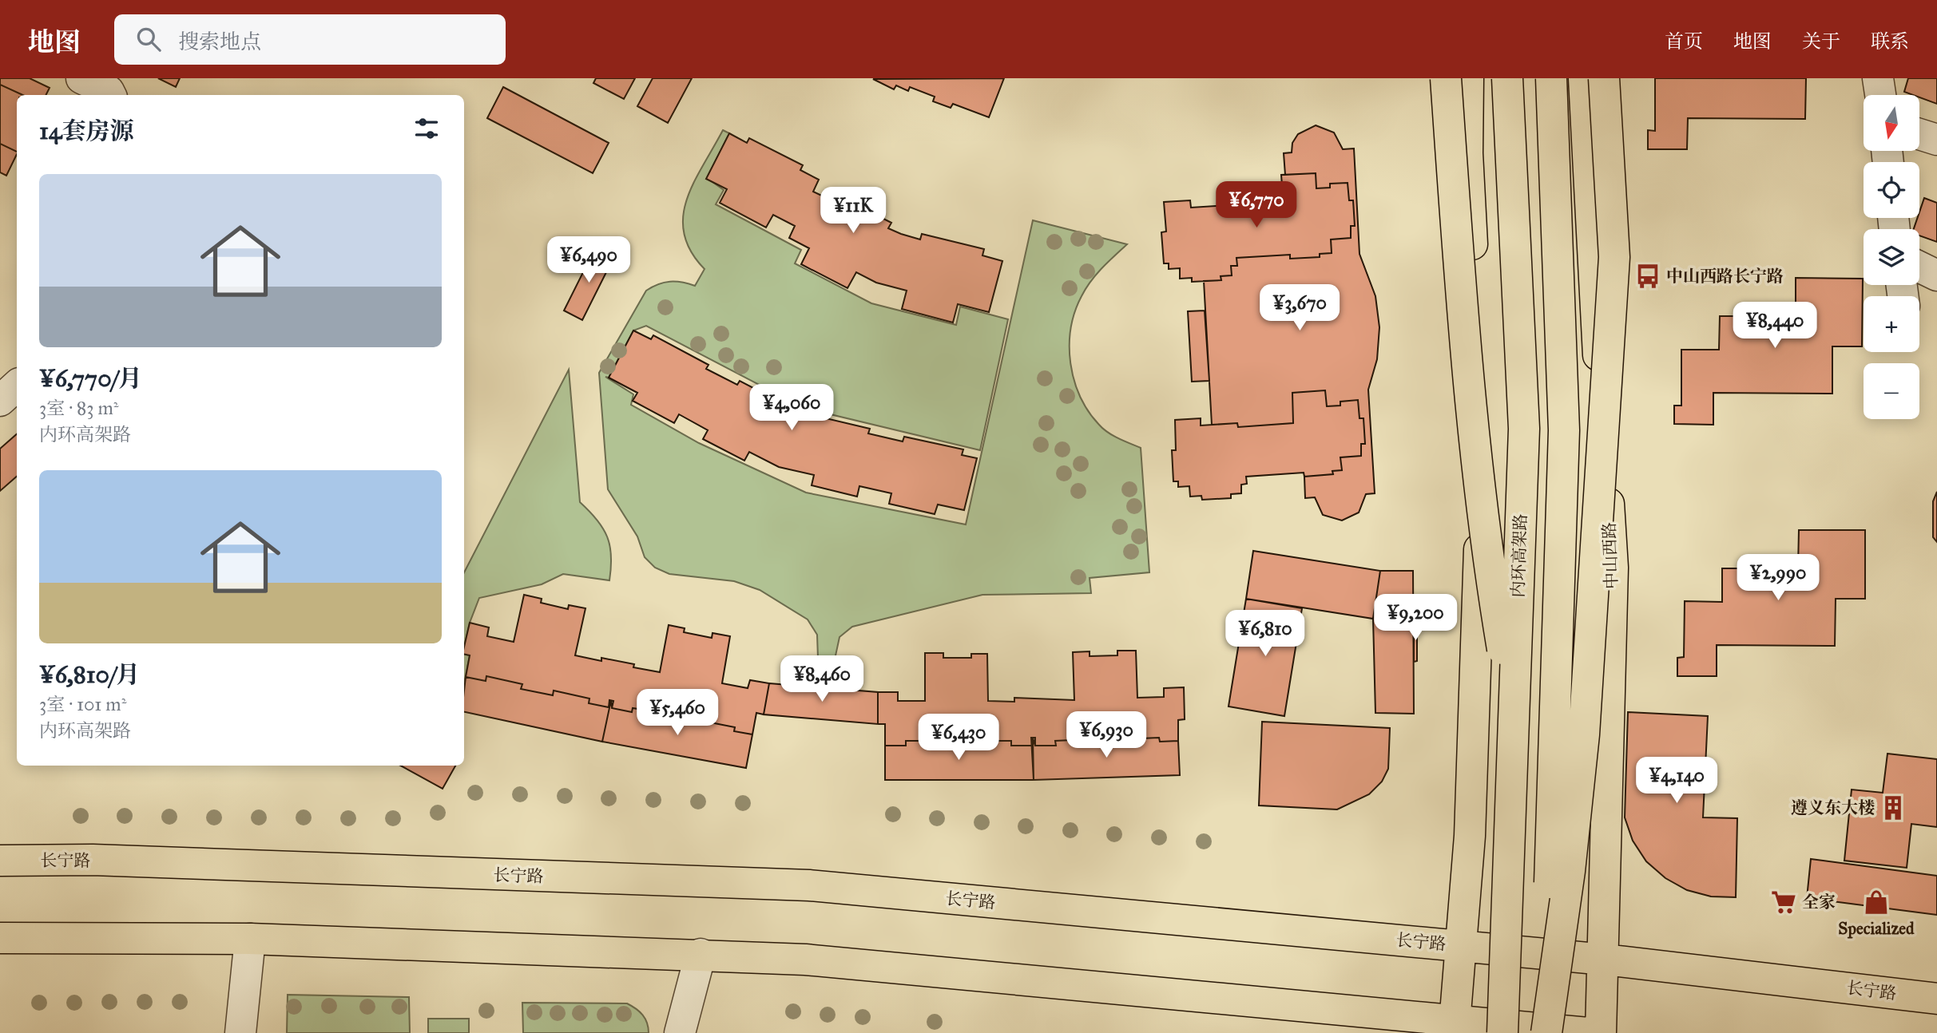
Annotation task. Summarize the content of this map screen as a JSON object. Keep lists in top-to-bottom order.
{
  "streets": {
    "main road": ["内环高架路", "中山西路", "长宁路"]
  },
  "crossings": [
    ["中山西路", "长宁路"]
  ],
  "places": {
    "bus stop": ["中山西路长宁路"],
    "building": ["遵义东大楼"],
    "supermarket": ["全家"],
    "shop": ["Specialized"]
  },
  "north": "bottom",
  "page": {
    "header": "地图",
    "search": "搜索地点",
    "nav": [
      "首页",
      "地图",
      "关于",
      "联系"
    ],
    "map_buttons": ["+", "−"],
    "heading": "14套房源",
    "list": [
      {
        "name": "¥6,770/月",
        "note": "3室 · 83 m² · 内环高架路"
      },
      {
        "name": "¥6,810/月",
        "note": "3室 · 101 m² · 内环高架路"
      }
    ],
    "price": [
      "¥6,770",
      "¥11K",
      "¥6,490",
      "¥3,670",
      "¥8,440",
      "¥4,060",
      "¥2,990",
      "¥9,200",
      "¥6,810",
      "¥8,460",
      "¥5,460",
      "¥6,930",
      "¥6,430",
      "¥4,140"
    ]
  }
}
